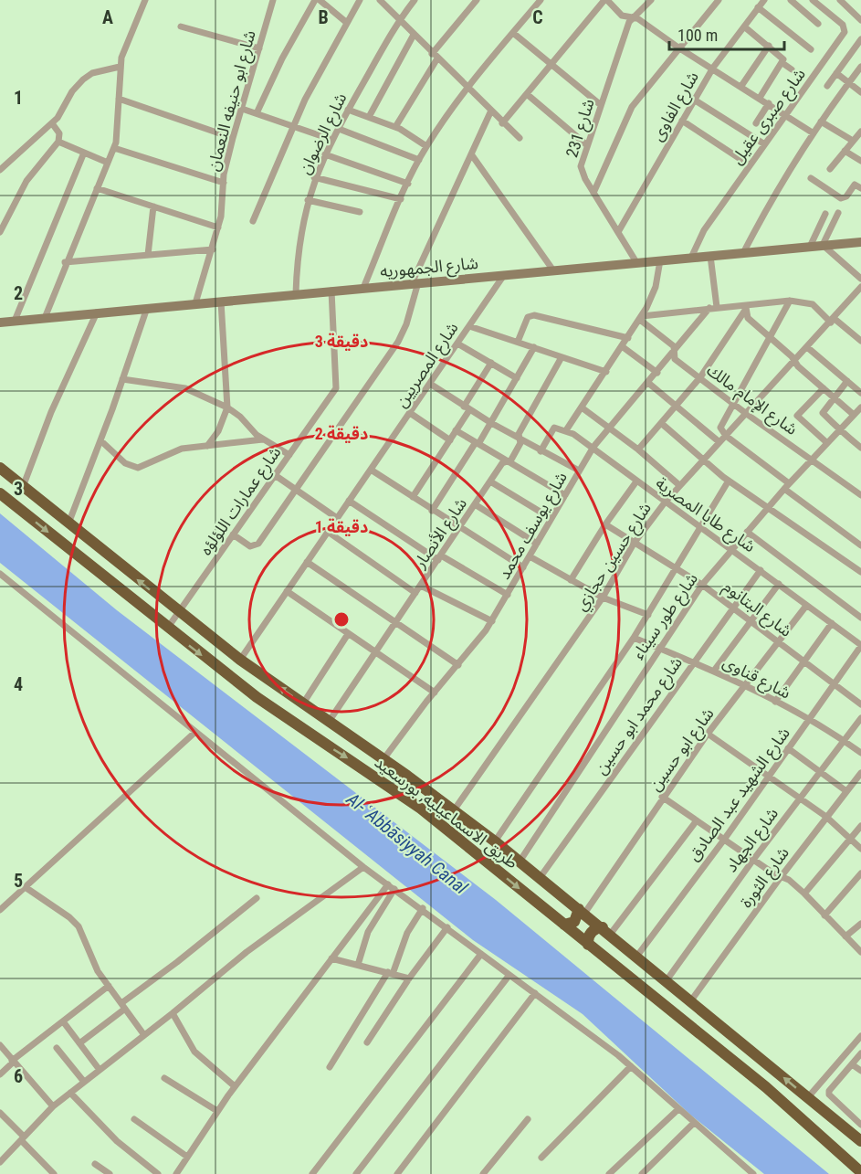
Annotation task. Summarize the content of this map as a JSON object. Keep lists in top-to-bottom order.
{
  "streets": {
    "highway": ["طريق الاسماعيليه, بورسعيد"],
    "main road": ["شارع الجمهوريه"],
    "street": [
      "شارع ابو حنيفه النعمان",
      "شارع الفاوى",
      "شارع صبرى عقيل",
      "شارع 231",
      "شارع الرضوان",
      "شارع المصريين",
      "شارع الإمام مالك",
      "شارع عمارات اللؤلؤه",
      "شارع طابا المصرية",
      "شارع يوسف محمد",
      "شارع الأنصار",
      "شارع حسين حجازي",
      "شارع البتانوم",
      "شارع طور سيناء",
      "شارع قناوى",
      "شارع محمد ابو حسين",
      "شارع ابو حسين",
      "شارع الشهيد عبد الصادق",
      "شارع الجهاد",
      "شارع الثورة"
    ]
  },
  "crossings": [
    ["شارع ابو حنيفه النعمان", "شارع الجمهوريه"],
    ["شارع الفاوى", "شارع 231"],
    ["شارع صبرى عقيل", "شارع الجمهوريه"],
    ["شارع 231", "شارع الجمهوريه"],
    ["شارع الرضوان", "شارع الجمهوريه"],
    ["شارع الجمهوريه", "شارع المصريين"],
    ["شارع الجمهوريه", "شارع عمارات اللؤلؤه"],
    ["شارع المصريين", "طريق الاسماعيليه, بورسعيد"],
    ["شارع الإمام مالك", "شارع يوسف محمد"],
    ["شارع الإمام مالك", "شارع حسين حجازي"],
    ["شارع الإمام مالك", "شارع طور سيناء"],
    ["شارع عمارات اللؤلؤه", "طريق الاسماعيليه, بورسعيد"],
    ["شارع طابا المصرية", "شارع يوسف محمد"],
    ["شارع طابا المصرية", "شارع حسين حجازي"],
    ["شارع طابا المصرية", "شارع طور سيناء"],
    ["شارع طابا المصرية", "شارع محمد ابو حسين"],
    ["شارع طابا المصرية", "شارع ابو حسين"],
    ["شارع طابا المصرية", "شارع الشهيد عبد الصادق"],
    ["شارع يوسف محمد", "طريق الاسماعيليه, بورسعيد"],
    ["شارع الأنصار", "طريق الاسماعيليه, بورسعيد"],
    ["شارع حسين حجازي", "شارع البتانوم"],
    ["شارع حسين حجازي", "طريق الاسماعيليه, بورسعيد"],
    ["شارع البتانوم", "شارع طور سيناء"],
    ["شارع البتانوم", "شارع محمد ابو حسين"],
    ["شارع البتانوم", "شارع ابو حسين"],
    ["شارع البتانوم", "شارع الشهيد عبد الصادق"],
    ["شارع طور سيناء", "شارع قناوى"],
    ["شارع طور سيناء", "طريق الاسماعيليه, بورسعيد"],
    ["شارع قناوى", "شارع محمد ابو حسين"],
    ["شارع قناوى", "شارع ابو حسين"],
    ["شارع قناوى", "شارع الشهيد عبد الصادق"],
    ["شارع قناوى", "شارع الجهاد"],
    ["شارع محمد ابو حسين", "طريق الاسماعيليه, بورسعيد"],
    ["شارع ابو حسين", "طريق الاسماعيليه, بورسعيد"],
    ["شارع الشهيد عبد الصادق", "طريق الاسماعيليه, بورسعيد"],
    ["طريق الاسماعيليه, بورسعيد", "شارع الجهاد"],
    ["طريق الاسماعيليه, بورسعيد", "شارع الثورة"]
  ],
  "water": ["Al-ʿAbbāsiyyah Canal"],
  "scale_bar": "100 m",
  "grid": {
    "columns": ["A", "B", "C"],
    "rows": [
      "1",
      "2",
      "3",
      "4",
      "5",
      "6"
    ]
  },
  "rings": ["3 دقيقة", "2 دقيقة", "1 دقيقة"]
}
